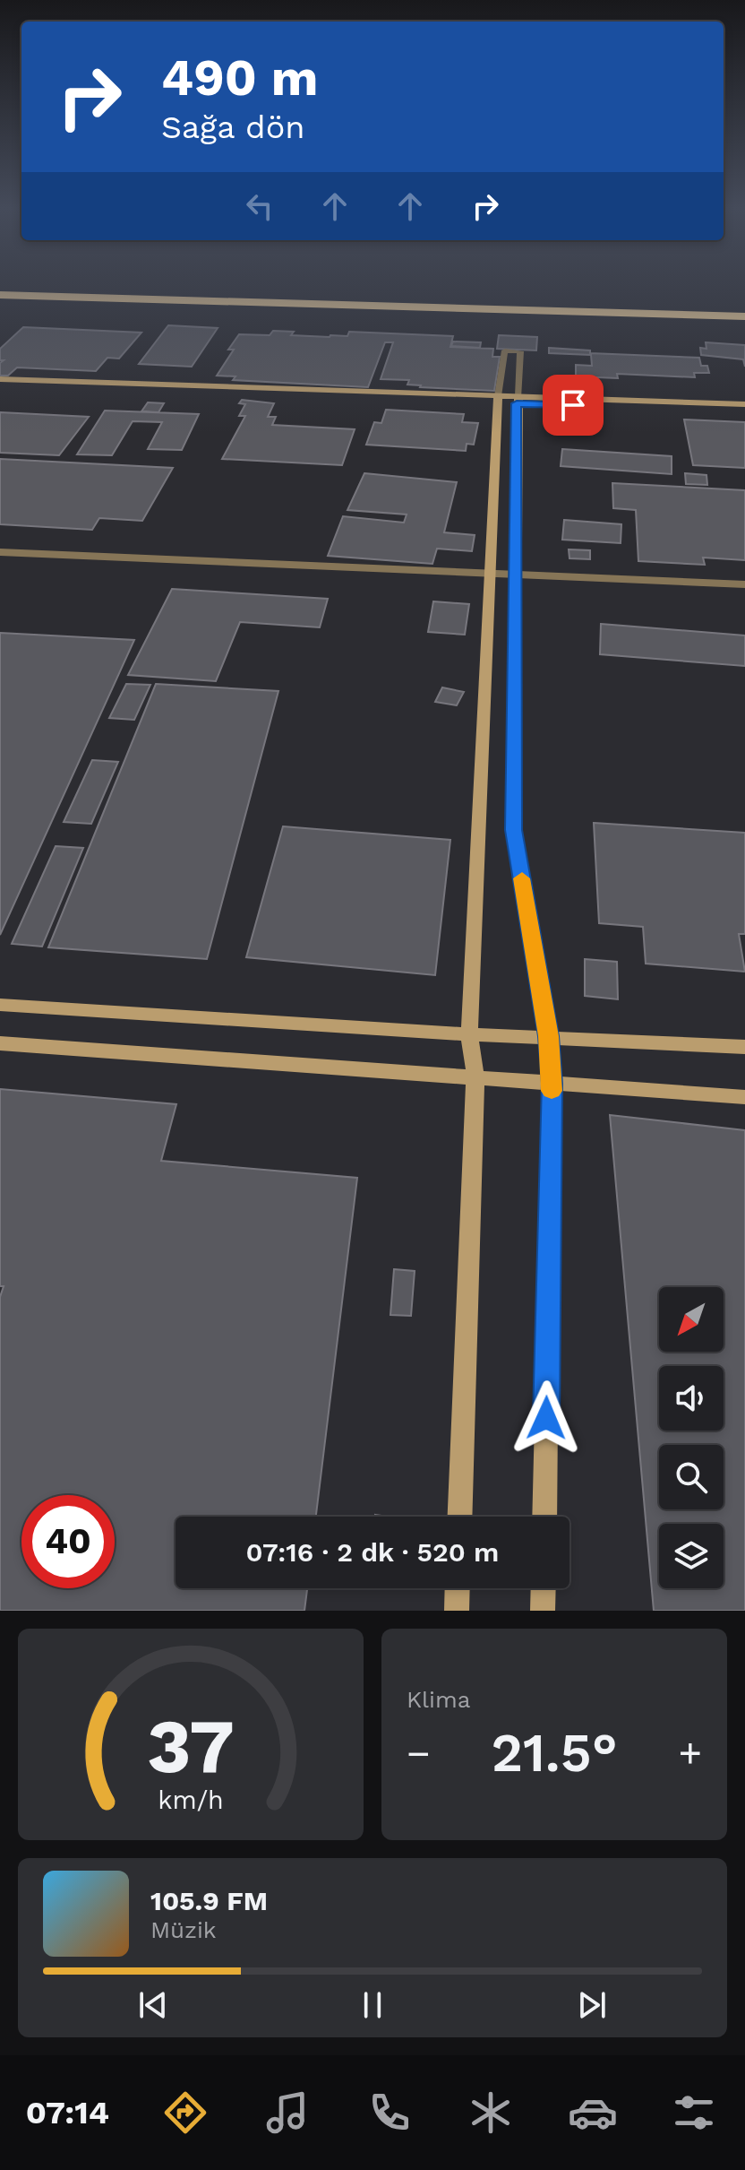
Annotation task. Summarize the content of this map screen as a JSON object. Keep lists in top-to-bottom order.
{
  "north": "bottom left",
  "page": {
    "turn": ["490 m", "Sağa dön"],
    "limit": "40",
    "trip": "07:16 · 2 dk · 520 m",
    "tile": "Klima",
    "heat": ["−", "21.5°", "+"],
    "song": ["105.9 FM", "Müzik"],
    "tabs": "07:14",
    "gauge": ["37", "km/h"]
  }
}
